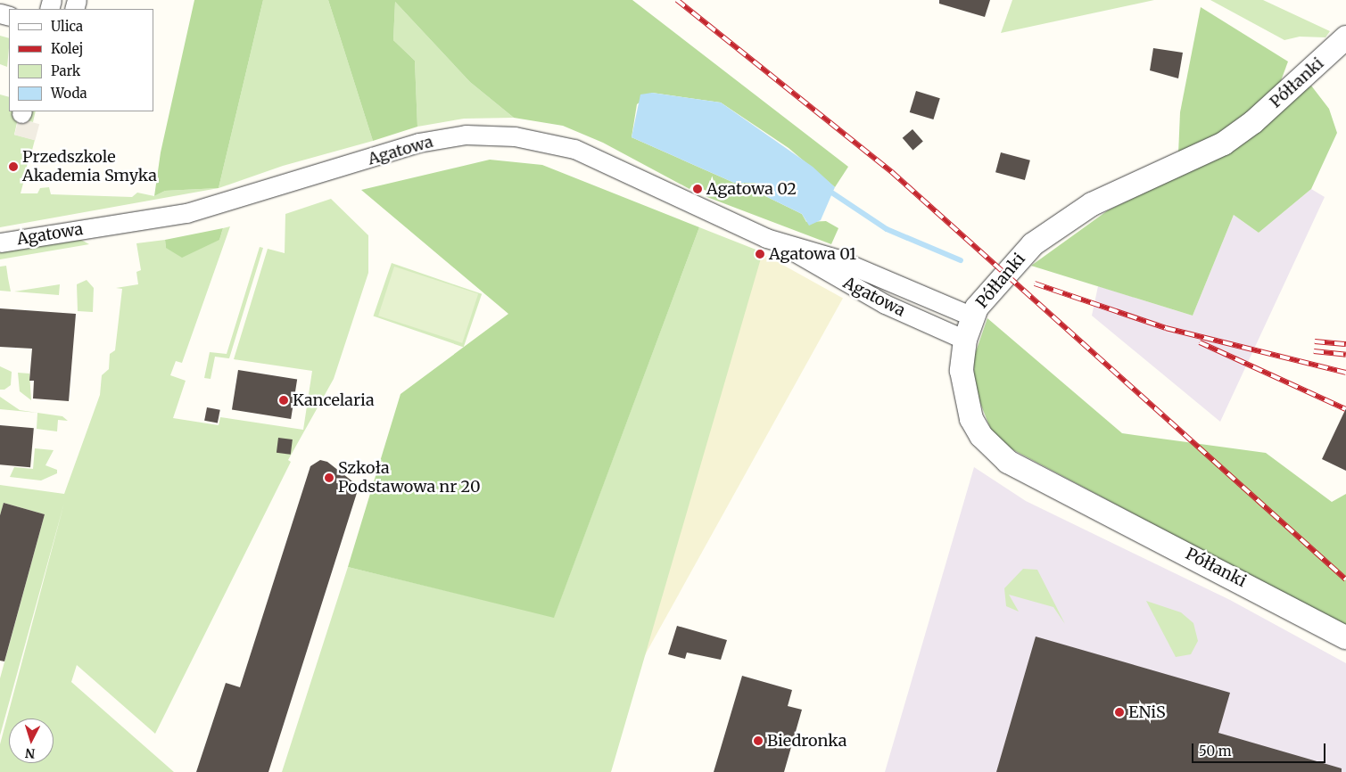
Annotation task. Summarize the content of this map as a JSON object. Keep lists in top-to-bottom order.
{
  "streets": {
    "street": ["Półłanki", "Agatowa"]
  },
  "crossings": [
    ["Półłanki", "Agatowa"]
  ],
  "places": [
    "Przedszkole Akademia Smyka",
    "Agatowa 02",
    "Agatowa 01",
    "Kancelaria",
    "Szkoła Podstawowa nr 20",
    "ENiS",
    "Biedronka"
  ],
  "legend": [
    "Ulica",
    "Kolej",
    "Park",
    "Woda"
  ],
  "scale_bar": "50 m",
  "north": "bottom"
}
